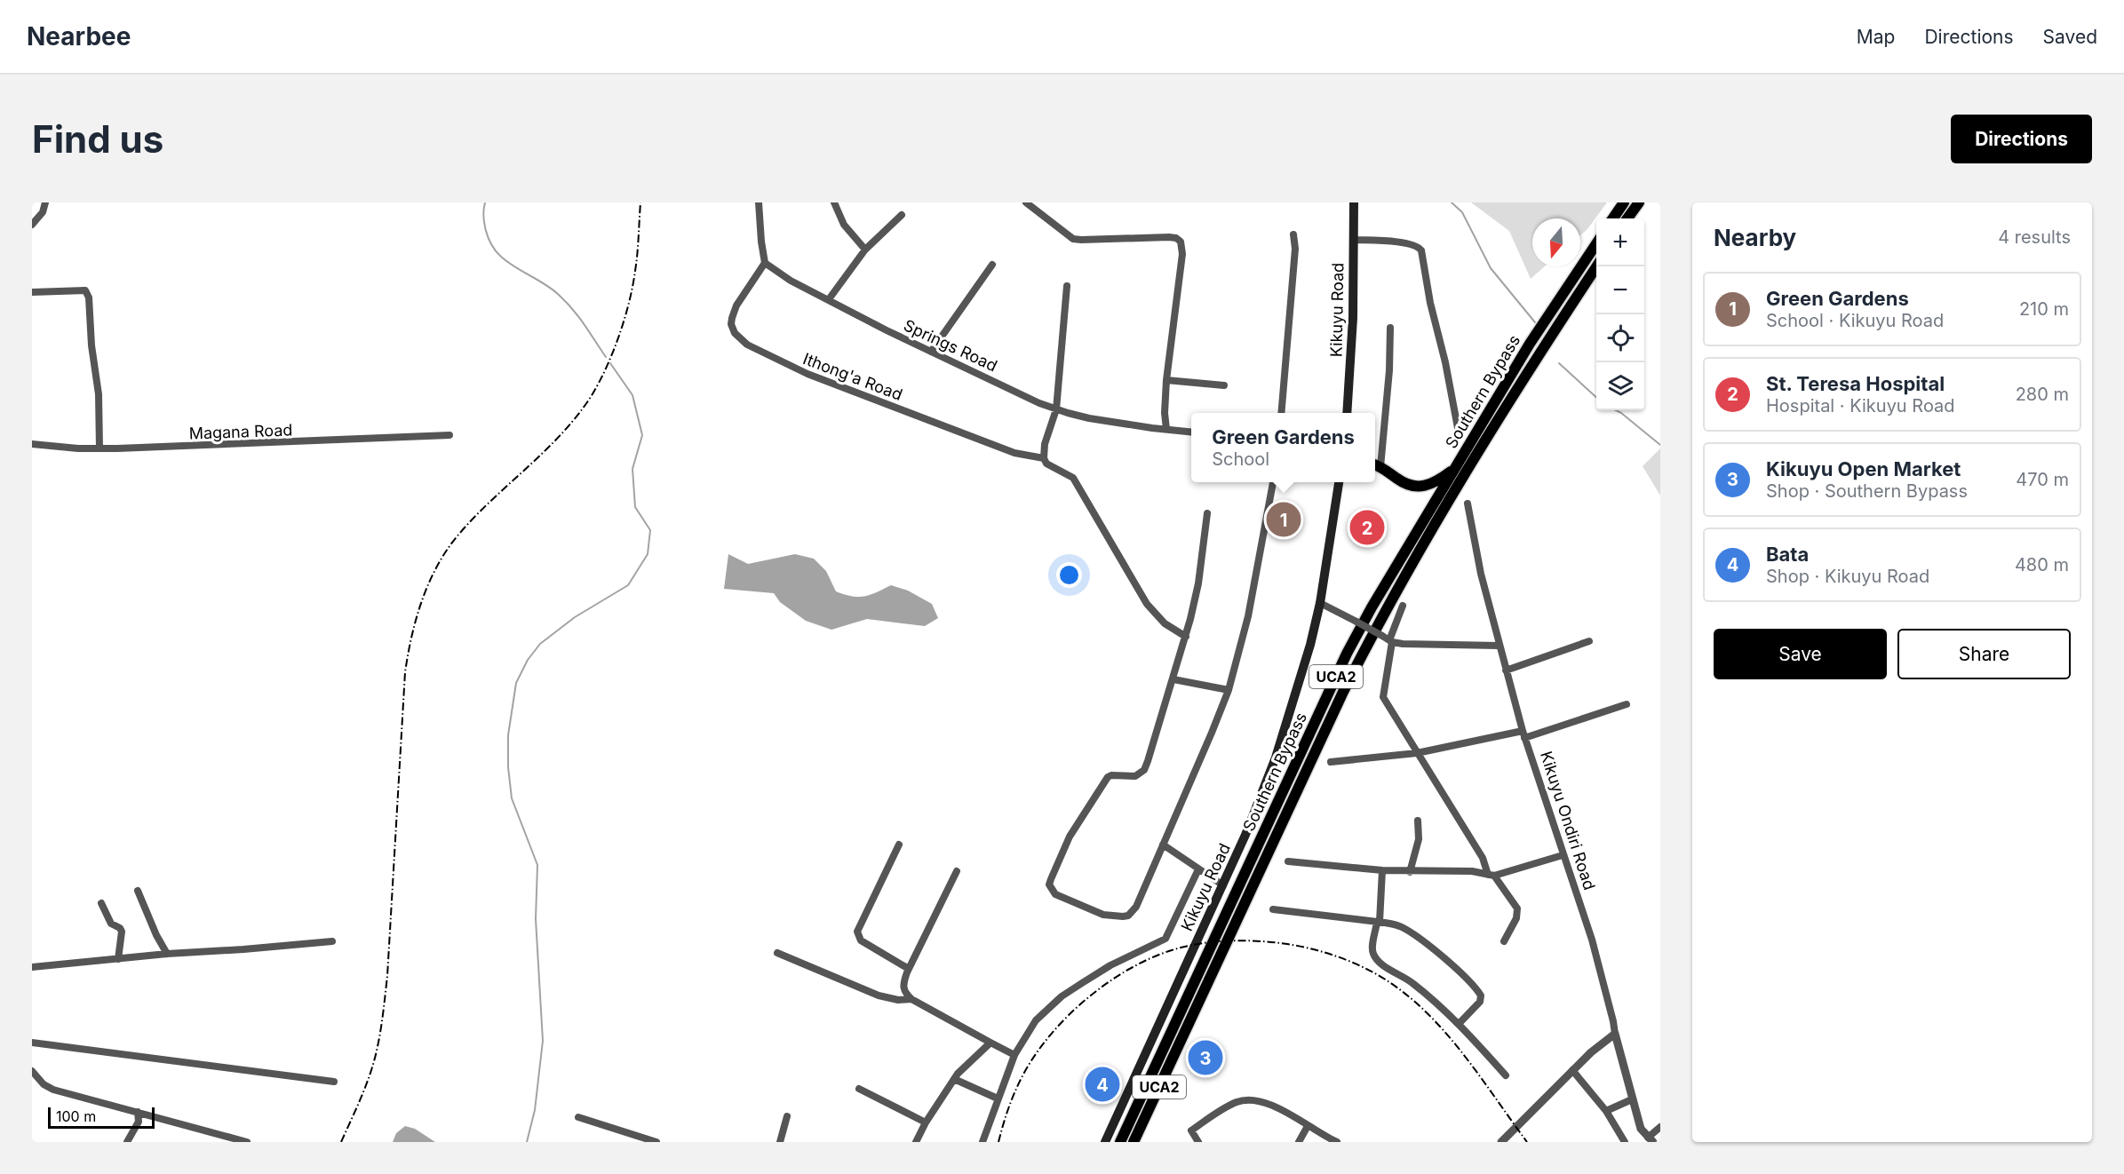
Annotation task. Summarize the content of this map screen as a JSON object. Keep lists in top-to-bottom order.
{
  "streets": {
    "highway": ["Southern Bypass", "UCA2"],
    "main road": ["Kikuyu Road"],
    "street": [
      "Springs Road",
      "Ithong'a Road",
      "Magana Road",
      "Kikuyu Ondiri Road"
    ]
  },
  "crossings": [
    ["Springs Road", "Ithong'a Road"]
  ],
  "scale_bar": "100 m",
  "north": "bottom",
  "page": {
    "header": "Nearbee",
    "nav": ["Map", "Directions", "Saved"],
    "buttons": [
      "Directions",
      ["Save", "Share"]
    ],
    "title": "Find us",
    "heading": ["Nearby", "4 results"],
    "map_buttons": ["+", "−"],
    "list": [
      {
        "mark": "1",
        "name": "Green Gardens",
        "note": "School · Kikuyu Road",
        "value": "210 m"
      },
      {
        "mark": "2",
        "name": "St. Teresa Hospital",
        "note": "Hospital · Kikuyu Road",
        "value": "280 m"
      },
      {
        "mark": "3",
        "name": "Kikuyu Open Market",
        "note": "Shop · Southern Bypass",
        "value": "470 m"
      },
      {
        "mark": "4",
        "name": "Bata",
        "note": "Shop · Kikuyu Road",
        "value": "480 m"
      }
    ],
    "popup": ["Green Gardens", "School"],
    "pins": [
      "1",
      "2",
      "3",
      "4"
    ],
    "scale": "100 m"
  }
}
